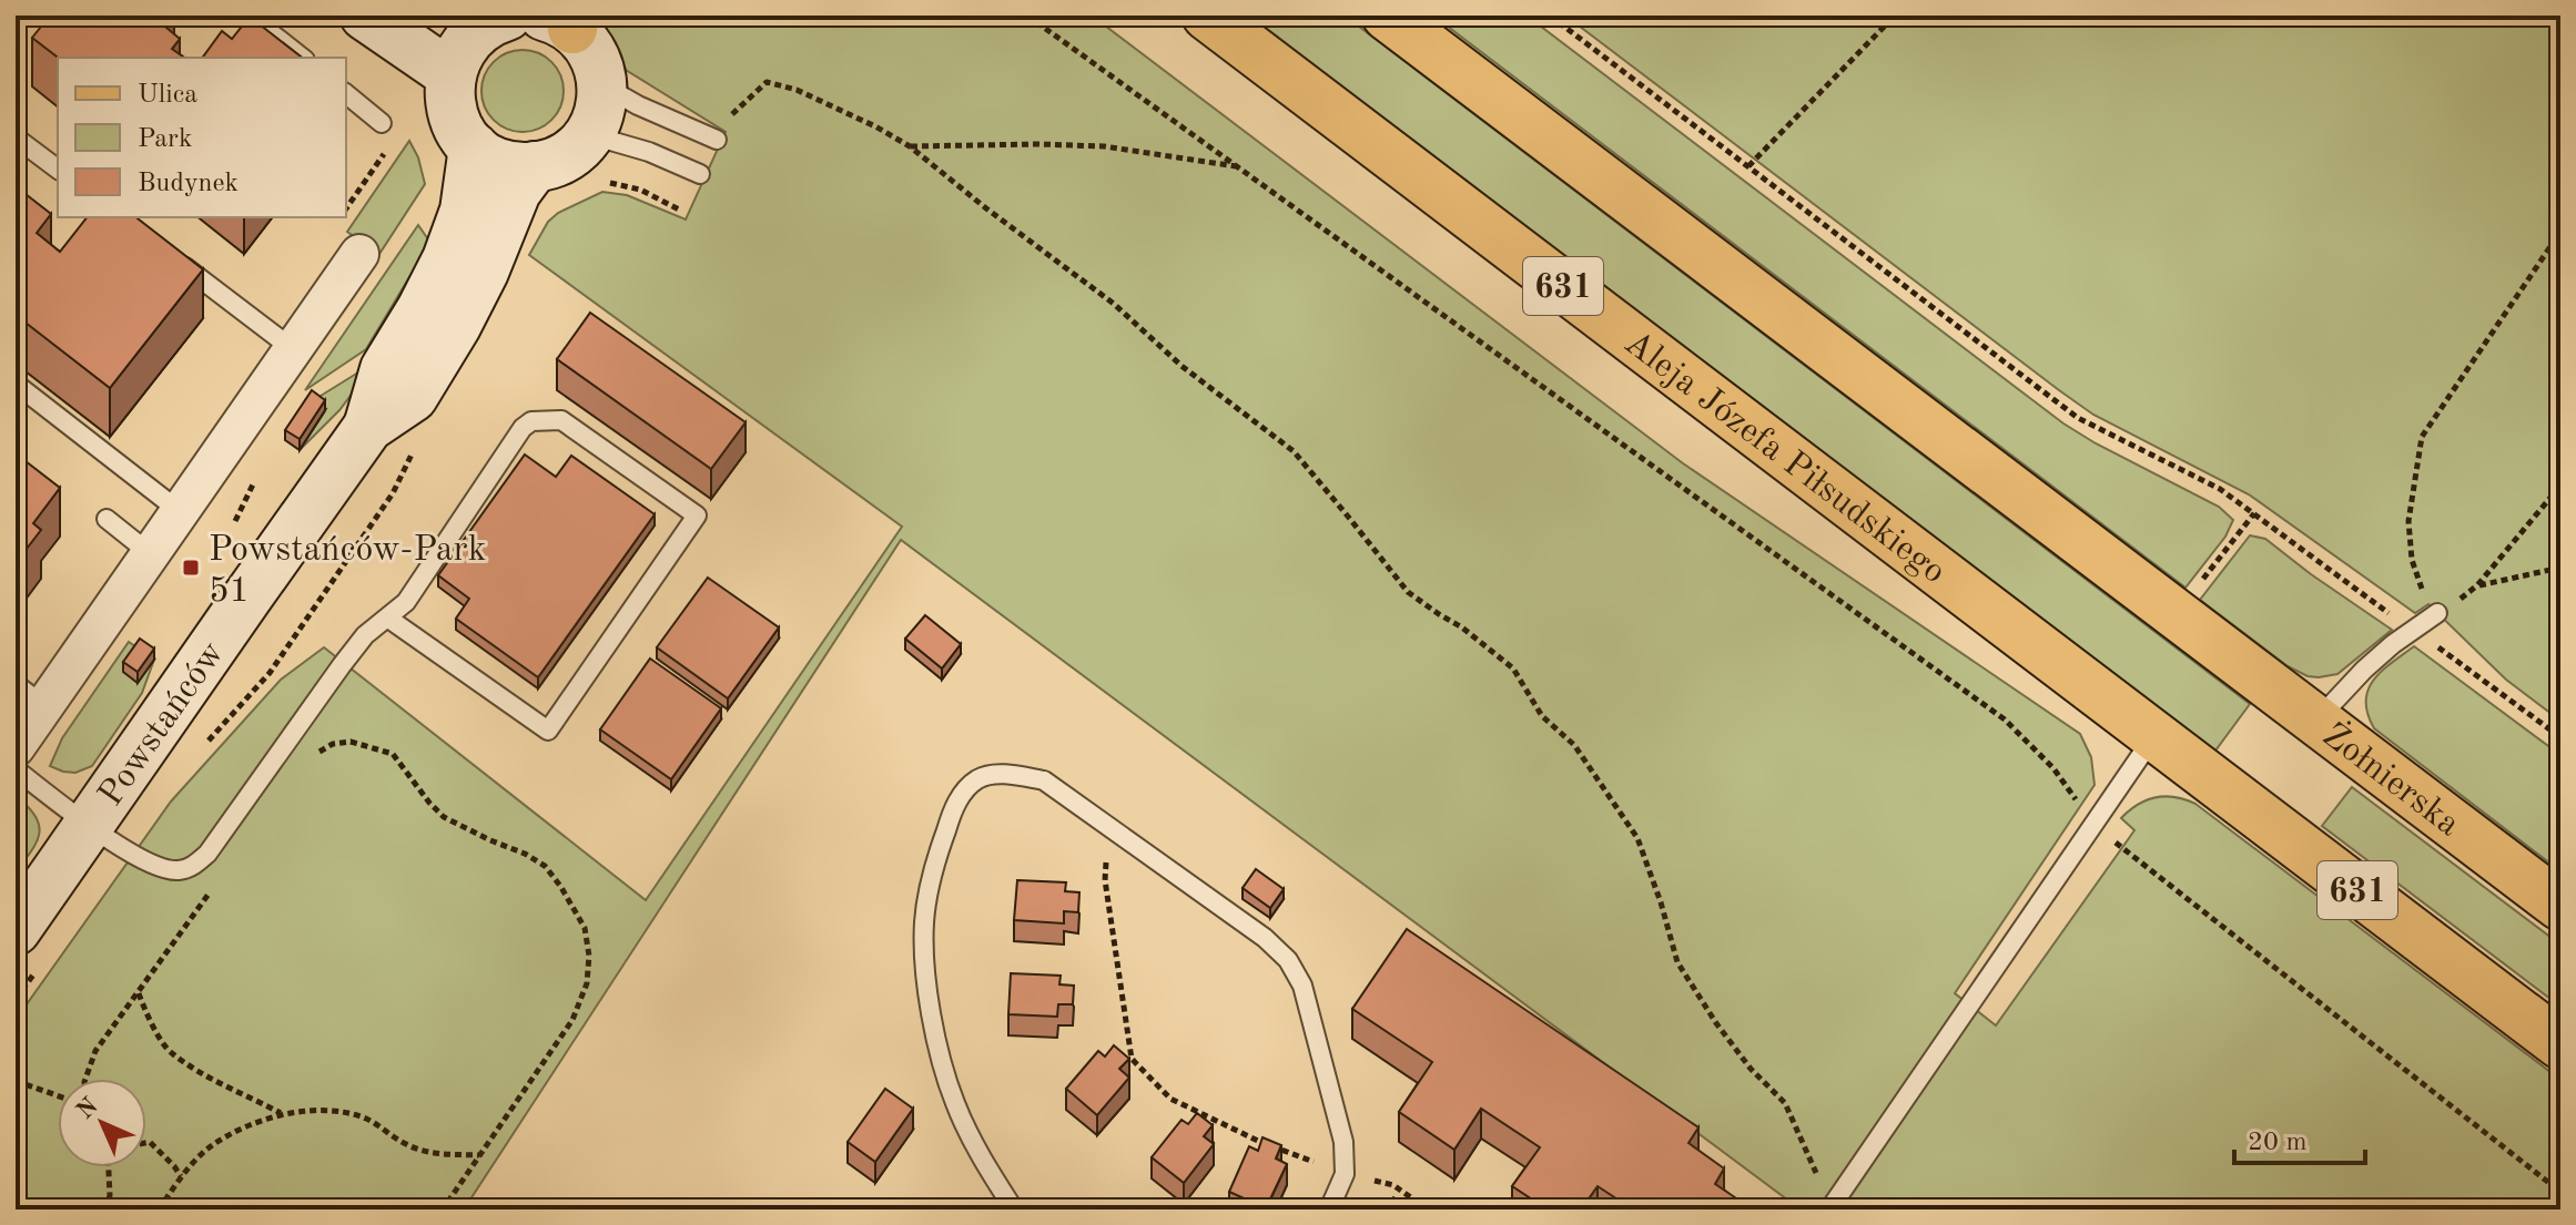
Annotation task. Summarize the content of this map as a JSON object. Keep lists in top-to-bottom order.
{
  "streets": {
    "main road": ["631", "Aleja Józefa Piłsudskiego", "Żołnierska"],
    "street": ["Powstańców"]
  },
  "crossings": [
    ["631", "Aleja Józefa Piłsudskiego"]
  ],
  "places": {
    "transit": ["Powstańców-Park 51"]
  },
  "legend": ["Ulica", "Park", "Budynek"],
  "scale_bar": "20 m",
  "north": "top left"
}
